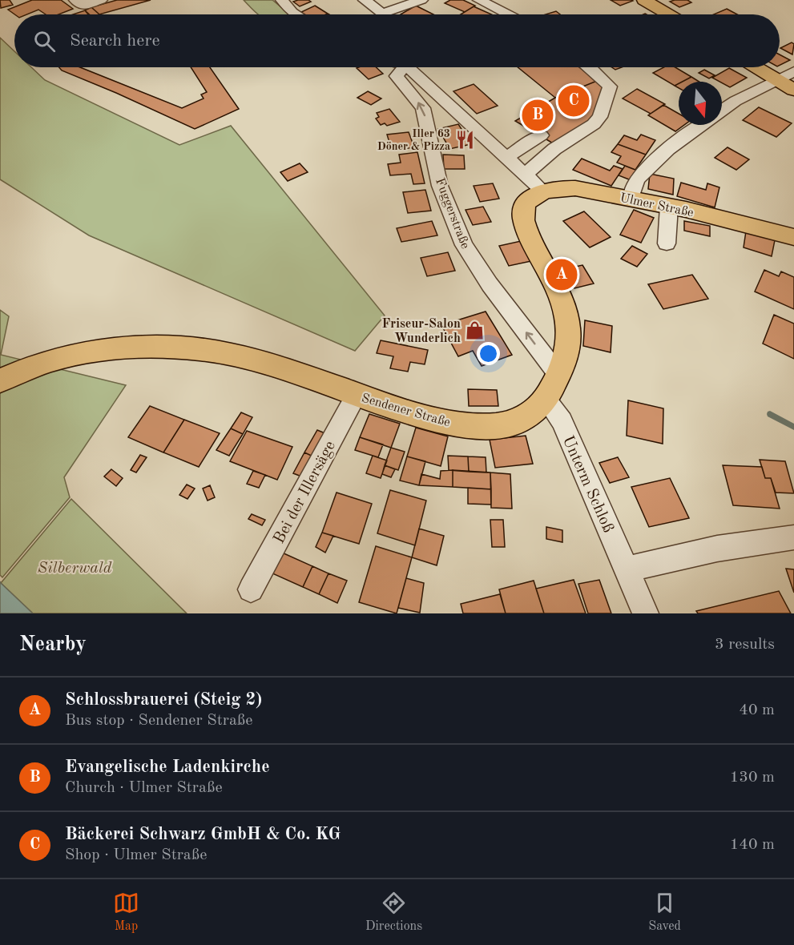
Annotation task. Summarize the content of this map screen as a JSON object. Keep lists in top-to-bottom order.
{
  "streets": {
    "main road": ["Ulmer Straße", "Sendener Straße"],
    "street": ["Fuggerstraße", "Unterm Schloß", "Bei der Illersäge"]
  },
  "crossings": [
    ["Ulmer Straße", "Sendener Straße"],
    ["Fuggerstraße", "Sendener Straße"],
    ["Sendener Straße", "Unterm Schloß"],
    ["Sendener Straße", "Bei der Illersäge"]
  ],
  "one_way": ["Fuggerstraße"],
  "parks": ["Silberwald"],
  "places": {
    "restaurant": ["Iller 63 Döner & Pizza"],
    "shop": ["Friseur-Salon Wunderlich"]
  },
  "north": "bottom",
  "page": {
    "search": "Search here",
    "pins": ["C", "B", "A"],
    "heading": ["Nearby", "3 results"],
    "list": [
      {
        "mark": "A",
        "name": "Schlossbrauerei (Steig 2)",
        "note": "Bus stop · Sendener Straße",
        "value": "40 m"
      },
      {
        "mark": "B",
        "name": "Evangelische Ladenkirche",
        "note": "Church · Ulmer Straße",
        "value": "130 m"
      },
      {
        "mark": "C",
        "name": "Bäckerei Schwarz GmbH & Co. KG",
        "note": "Shop · Ulmer Straße",
        "value": "140 m"
      }
    ],
    "nav": ["Map", "Directions", "Saved"]
  }
}
